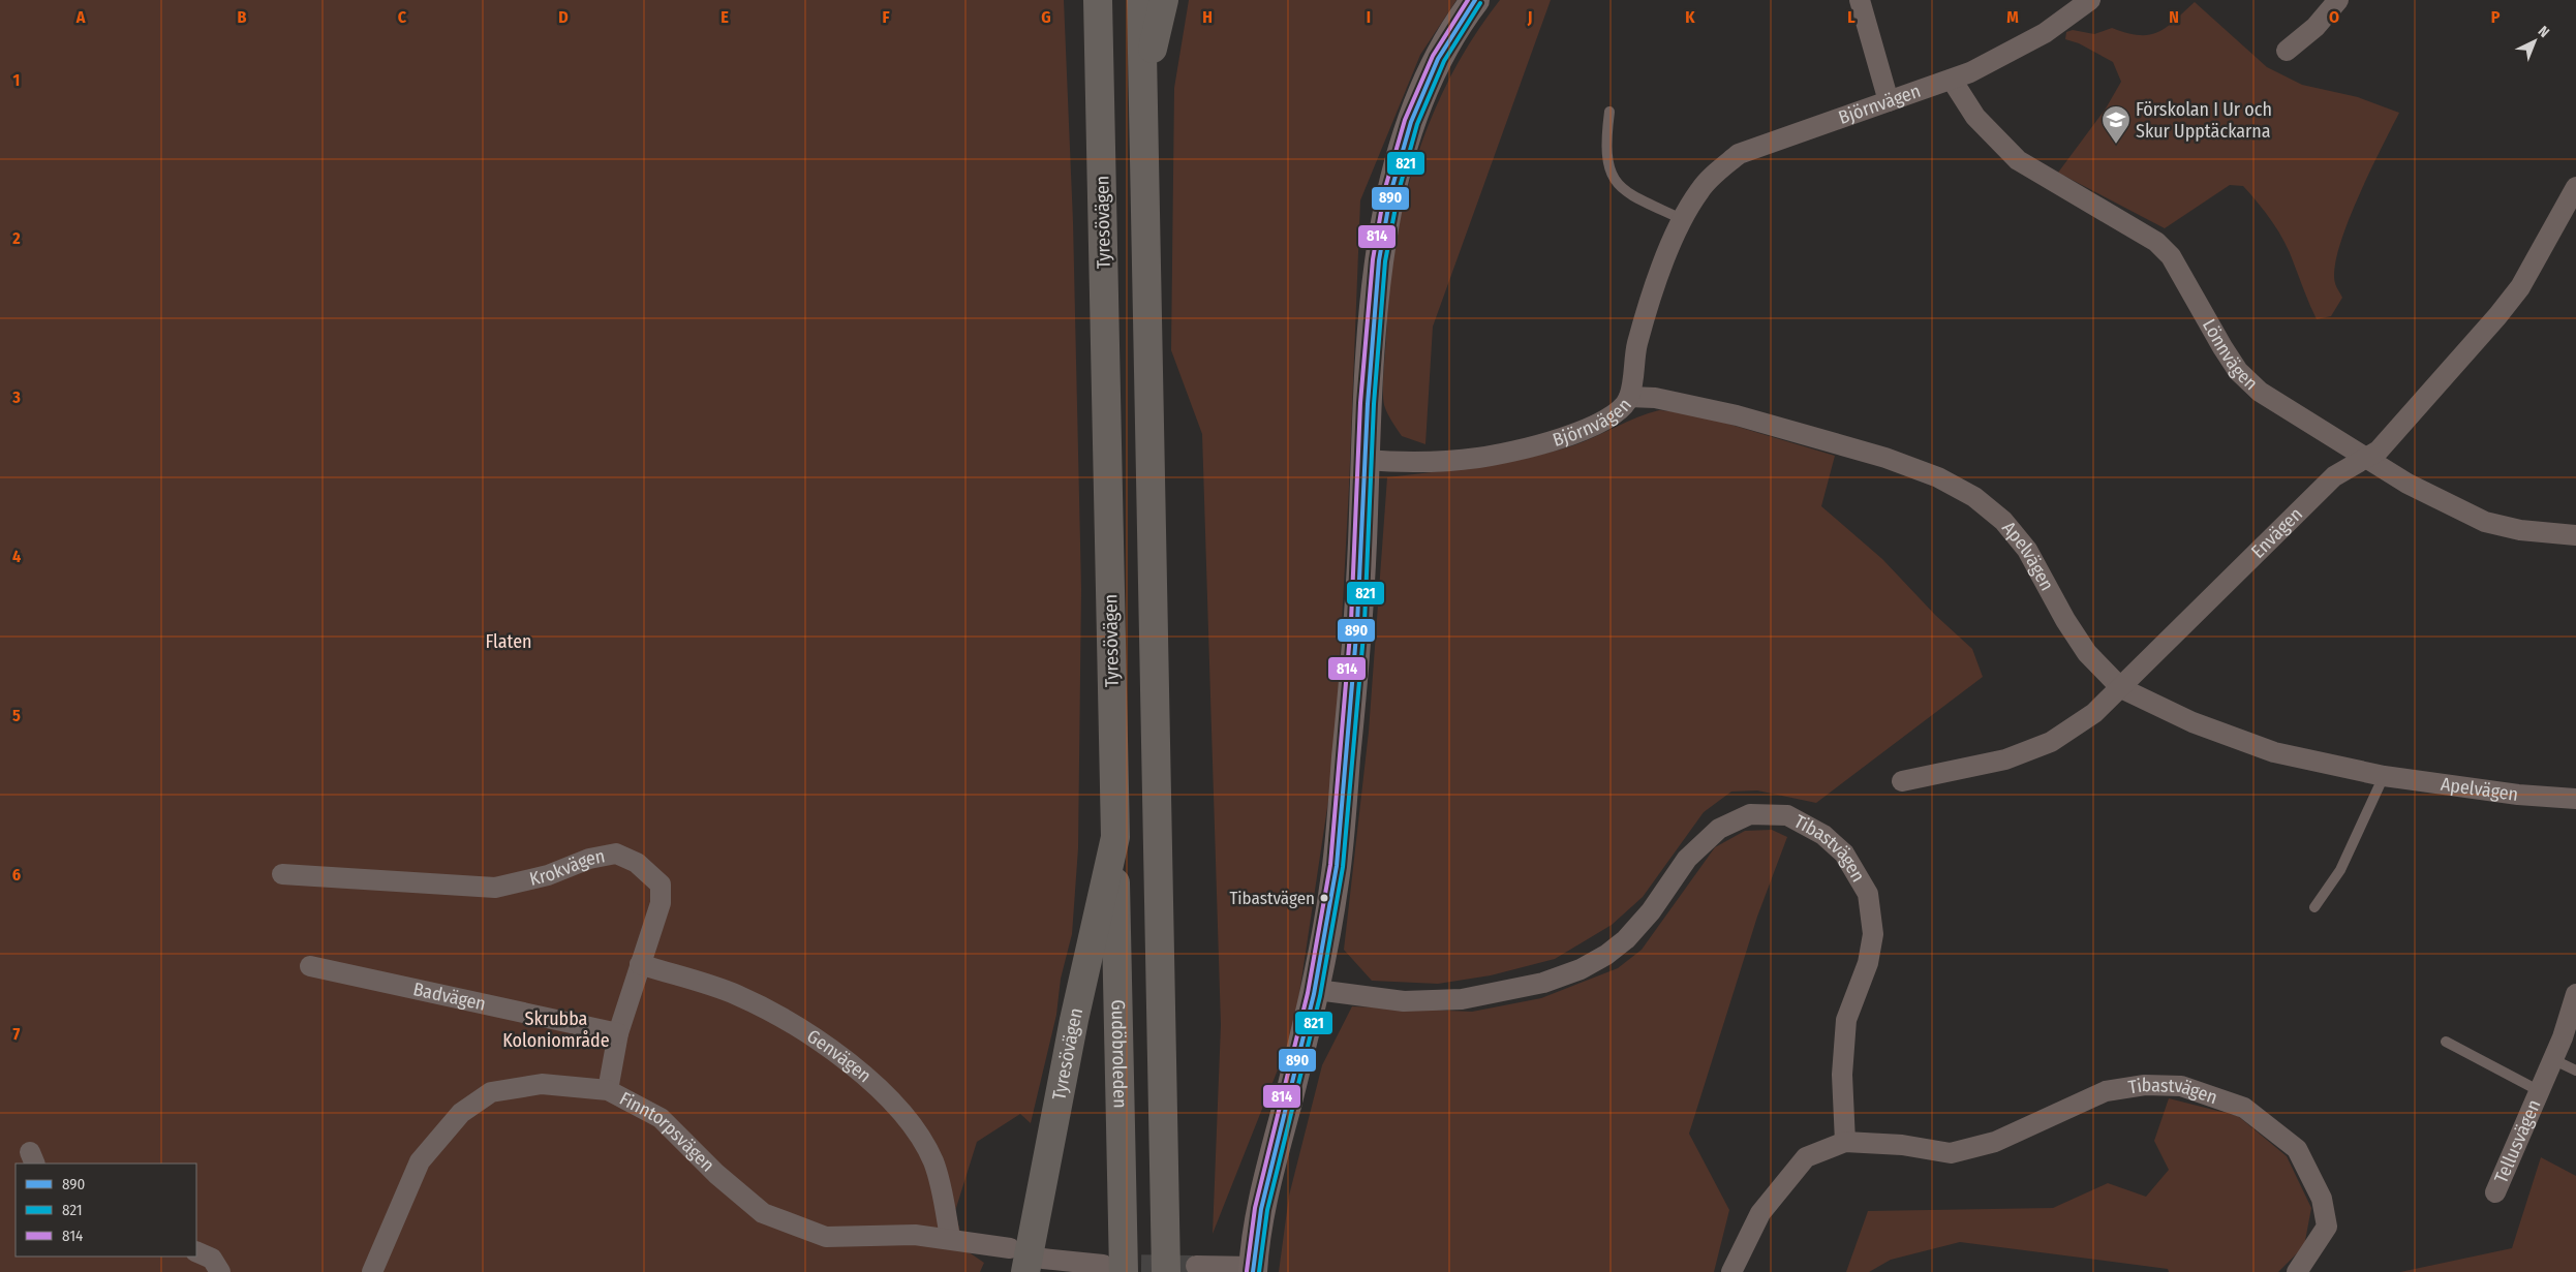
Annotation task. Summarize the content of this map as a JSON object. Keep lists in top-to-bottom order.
{
  "streets": {
    "highway": ["Tyresövägen", "Gudöbroleden"],
    "street": [
      "Björnvägen",
      "Lönnvägen",
      "Envägen",
      "Apelvägen",
      "Tibastvägen",
      "Krokvägen",
      "Badvägen",
      "Genvägen",
      "Finntorpsvägen",
      "Tellusvägen"
    ]
  },
  "crossings": [
    ["Björnvägen", "Lönnvägen"],
    ["Björnvägen", "Apelvägen"],
    ["Tyresövägen", "Gudöbroleden"],
    ["Lönnvägen", "Envägen"],
    ["Envägen", "Apelvägen"],
    ["Krokvägen", "Badvägen"],
    ["Krokvägen", "Genvägen"],
    ["Krokvägen", "Finntorpsvägen"],
    ["Genvägen", "Finntorpsvägen"]
  ],
  "parks": ["Flaten", "Skrubba Koloniområde"],
  "places": {
    "school or university": ["Förskolan I Ur och Skur Upptäckarna"],
    "other": ["Tibastvägen"]
  },
  "lines": ["transit line 890", "transit line 814", "transit line 821"],
  "legend": ["890", "821", "814"],
  "north": "top right",
  "grid": {
    "columns": [
      "A",
      "B",
      "C",
      "D",
      "E",
      "F",
      "G",
      "H",
      "I",
      "J",
      "K",
      "L",
      "M",
      "N",
      "O",
      "P"
    ],
    "rows": [
      "1",
      "2",
      "3",
      "4",
      "5",
      "6",
      "7"
    ]
  }
}
